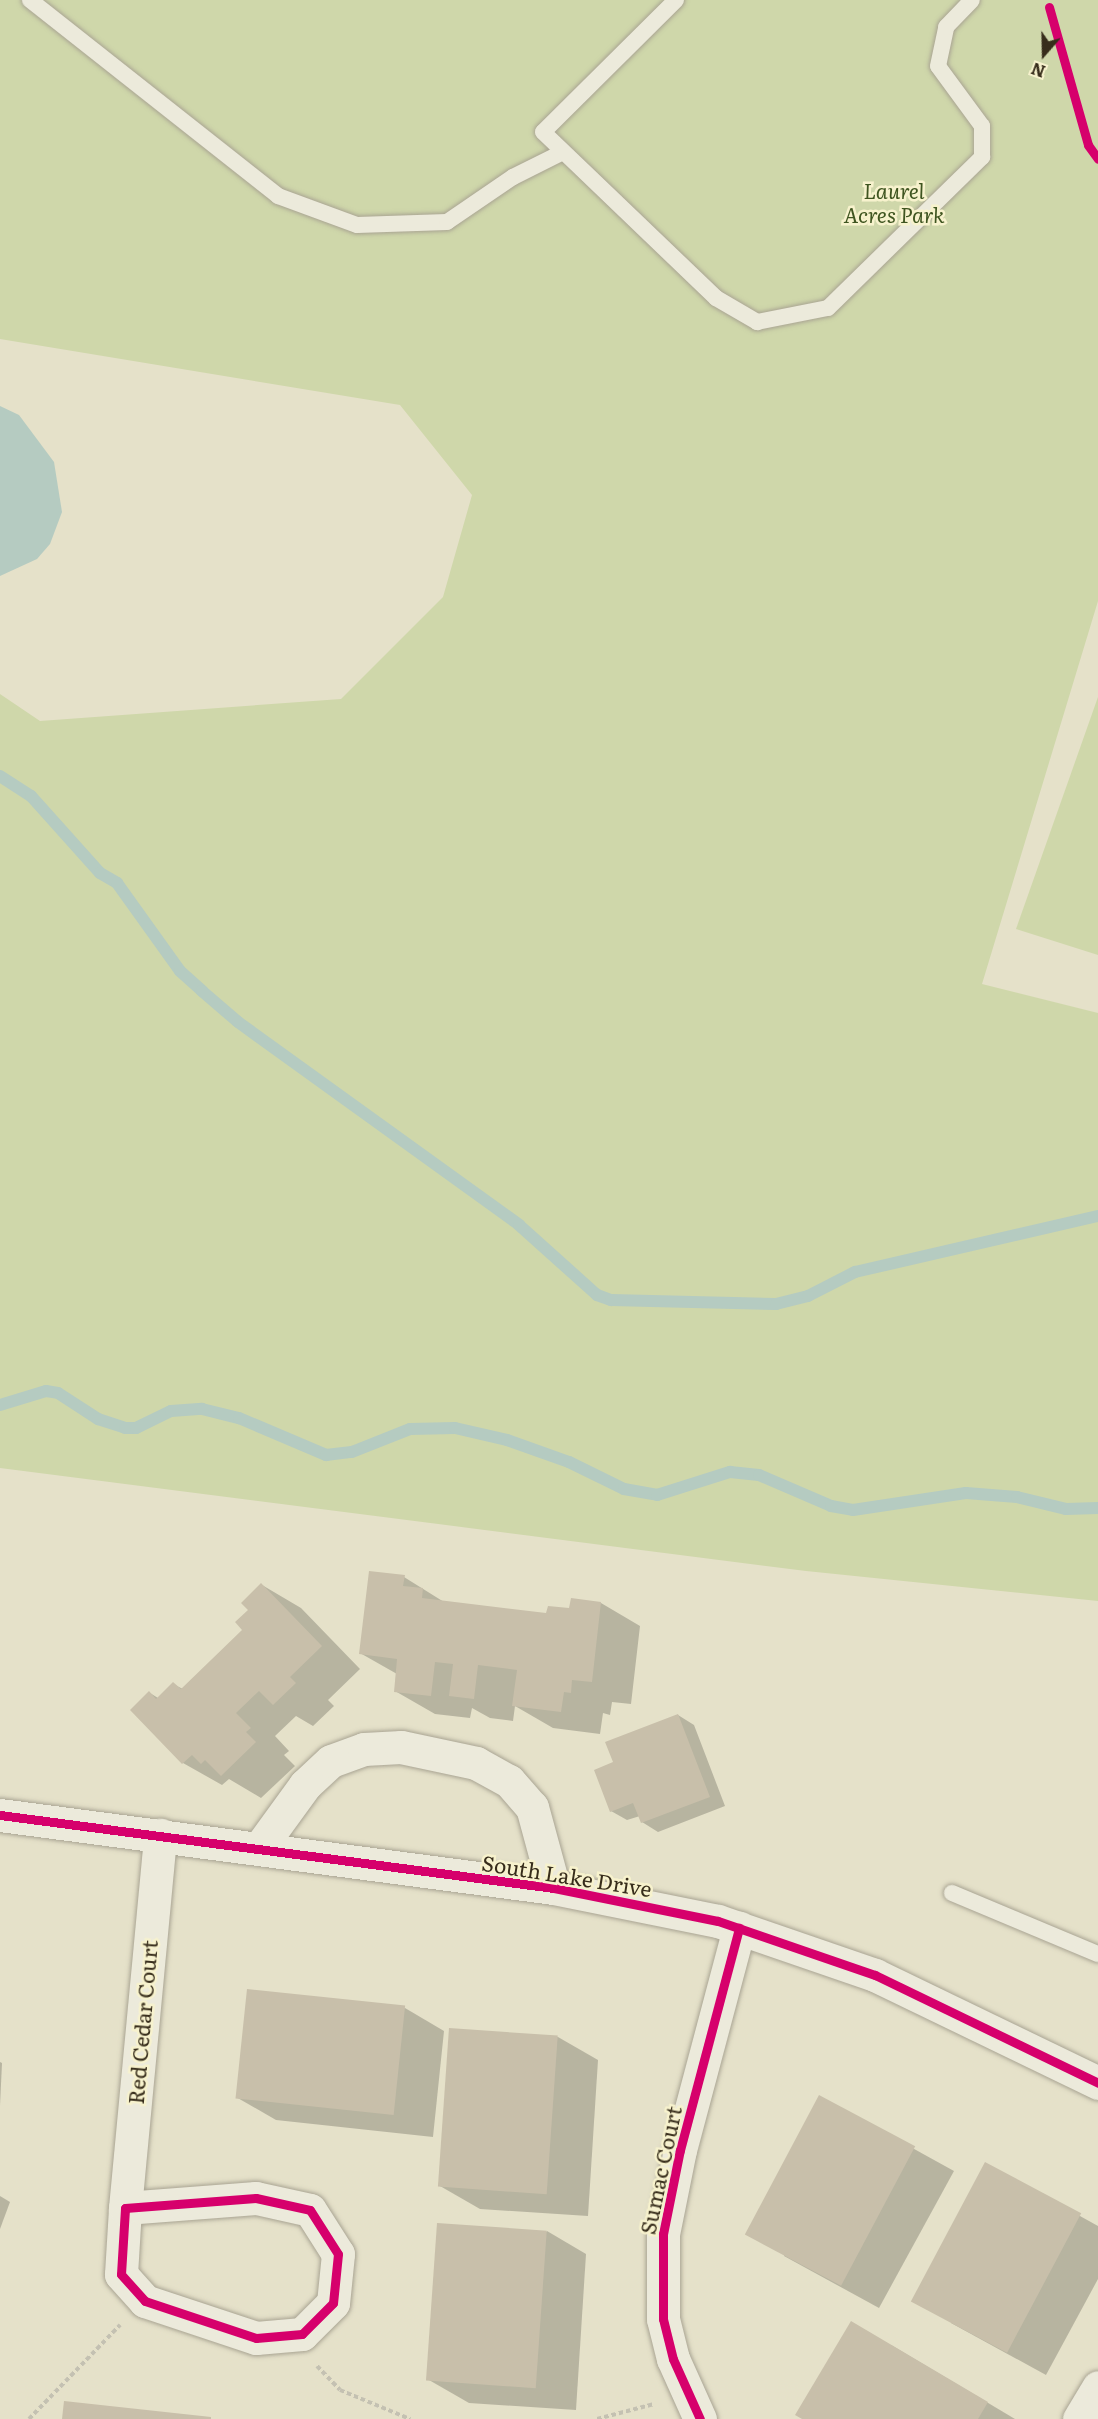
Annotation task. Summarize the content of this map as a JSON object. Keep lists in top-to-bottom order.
{
  "streets": {
    "street": ["South Lake Drive", "Red Cedar Court", "Sumac Court"]
  },
  "crossings": [
    ["South Lake Drive", "Red Cedar Court"],
    ["South Lake Drive", "Sumac Court"]
  ],
  "parks": ["Laurel Acres Park"],
  "north": "bottom"
}
